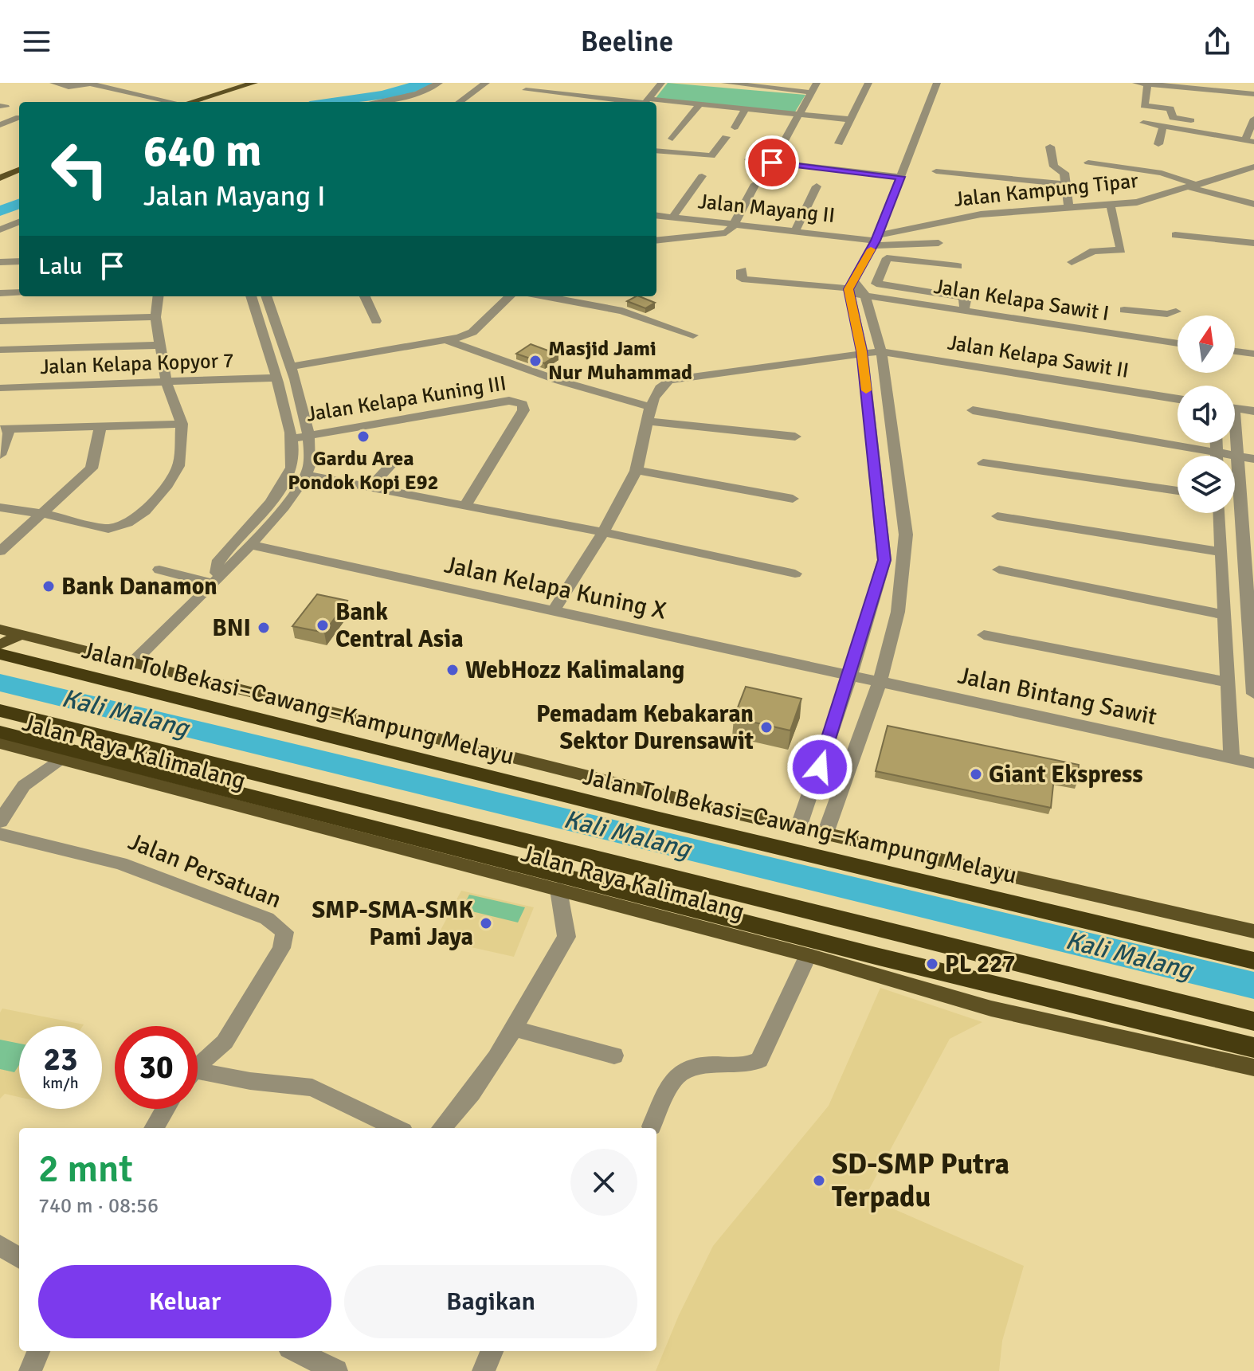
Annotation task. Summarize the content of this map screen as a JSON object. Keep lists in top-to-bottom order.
{
  "streets": {
    "highway": ["Jalan Tol Bekasi–Cawang–Kampung Melayu"],
    "main road": ["Jalan Raya Kalimalang"],
    "street": [
      "Jalan Kampung Tipar",
      "Jalan Mayang II",
      "Jalan Kelapa Sawit I",
      "Jalan Kelapa Sawit II",
      "Jalan Kelapa Kopyor 7",
      "Jalan Kelapa Kuning III",
      "Jalan Kelapa Kuning X",
      "Jalan Bintang Sawit",
      "Jalan Persatuan"
    ]
  },
  "crossings": [
    ["Jalan Kampung Tipar", "Jalan Mayang II"],
    ["Jalan Kelapa Kuning X", "Jalan Bintang Sawit"]
  ],
  "water": ["Kali Malang"],
  "places": [
    "Masjid Jami Nur Muhammad",
    "Gardu Area Pondok Kopi E92",
    "Bank Danamon",
    "Bank Central Asia",
    "BNI",
    "WebHozz Kalimalang",
    "Pemadam Kebakaran Sektor Durensawit",
    "Giant Ekspress",
    "SMP-SMA-SMK Pami Jaya",
    "PL 227",
    "SD-SMP Putra Terpadu"
  ],
  "north": "top",
  "page": {
    "header": "Beeline",
    "turn": ["640 m", "Jalan Mayang I"],
    "then": "Lalu",
    "speed": "23 km/h",
    "limit": "30",
    "heading": ["2 mnt", "740 m · 08:56"],
    "buttons": ["Keluar", "Bagikan"]
  }
}
